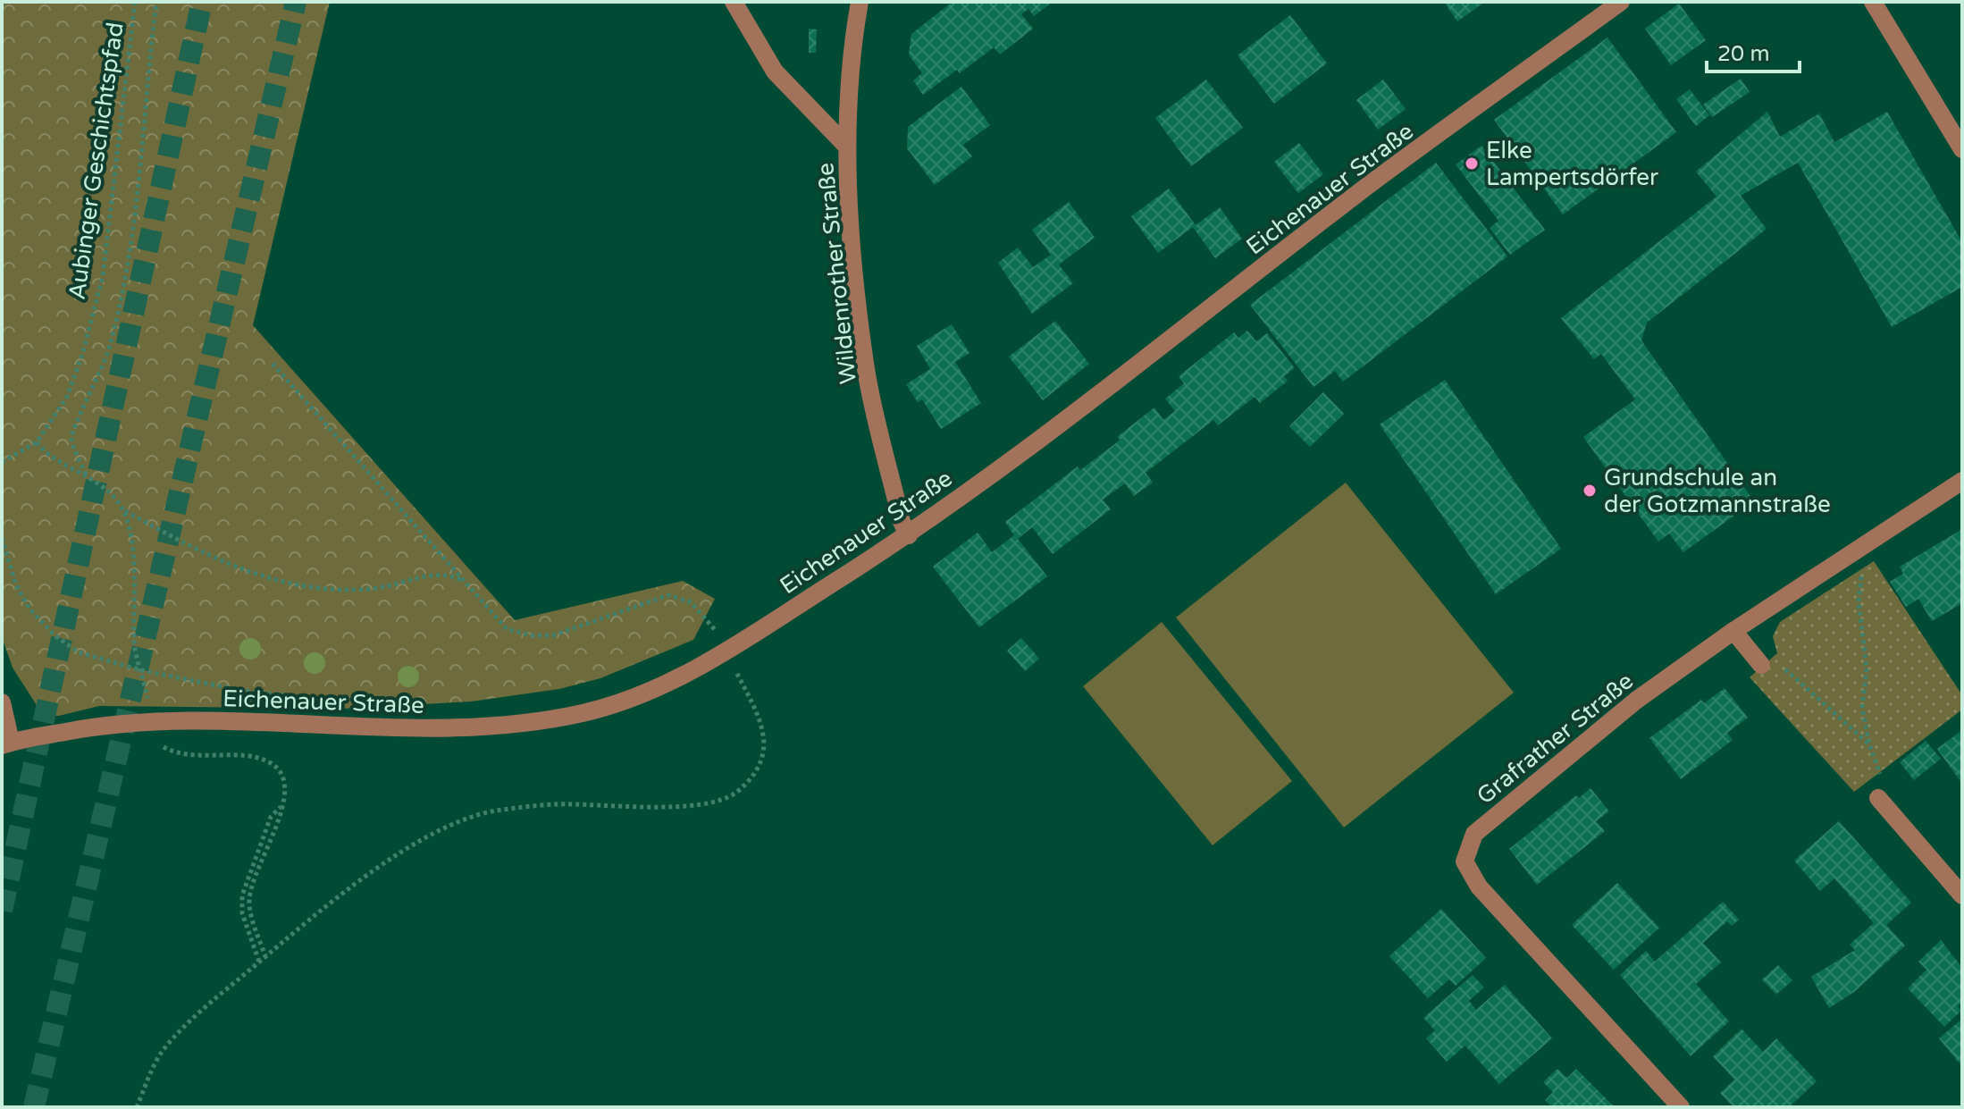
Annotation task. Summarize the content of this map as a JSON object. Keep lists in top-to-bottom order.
{
  "streets": {
    "street": ["Eichenauer Straße", "Wildenrother Straße", "Grafrather Straße"],
    "path": ["Aubinger Geschichtspfad"]
  },
  "crossings": [
    ["Eichenauer Straße", "Wildenrother Straße"]
  ],
  "places": ["Elke Lampertsdörfer", "Grundschule an der Gotzmannstraße"],
  "scale_bar": "20 m"
}
